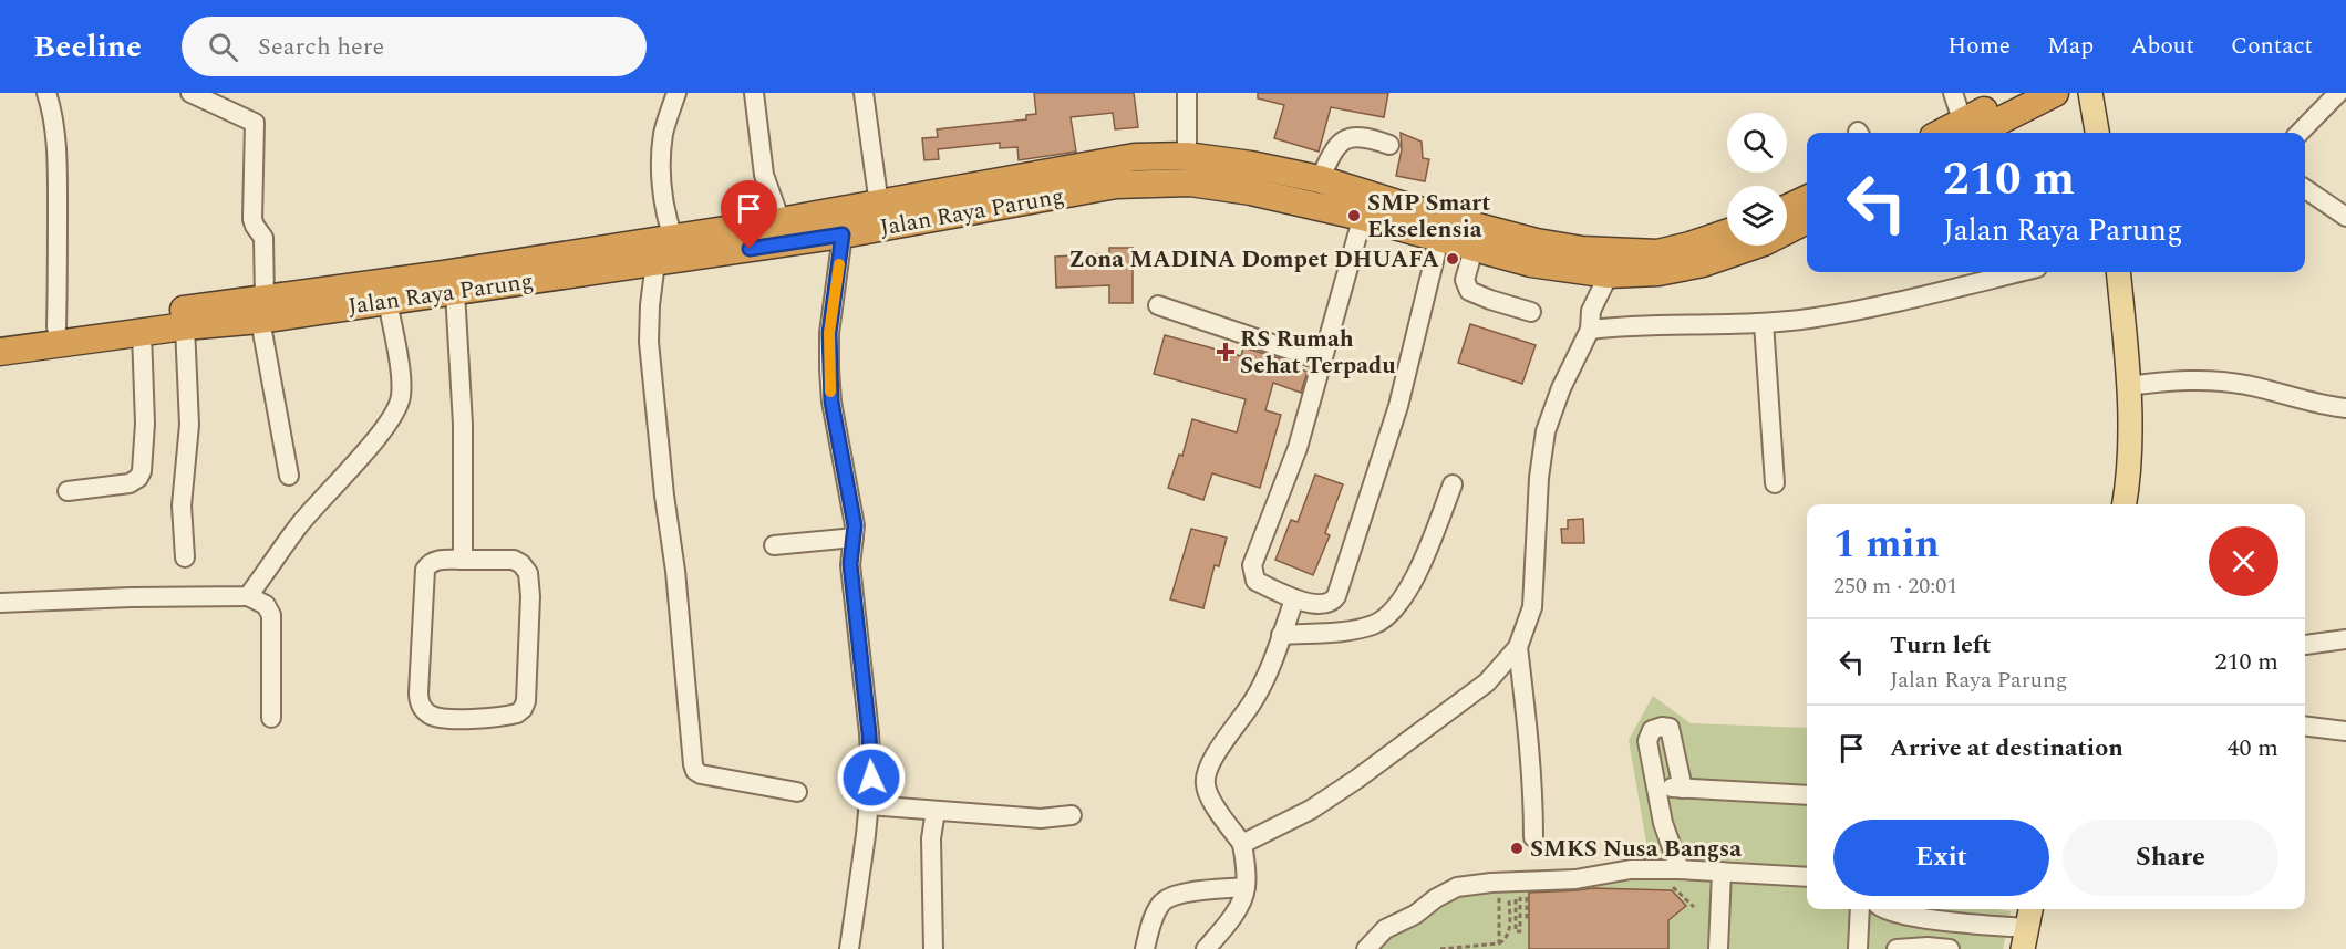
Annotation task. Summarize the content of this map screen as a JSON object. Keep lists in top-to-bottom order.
{
  "streets": {
    "highway": ["Jalan Raya Parung"]
  },
  "places": {
    "other": ["SMP Smart Ekselensia", "Zona MADINA Dompet DHUAFA", "SMKS Nusa Bangsa"],
    "health": ["RS Rumah Sehat Terpadu"]
  },
  "page": {
    "header": "Beeline",
    "search": "Search here",
    "nav": [
      "Home",
      "Map",
      "About",
      "Contact"
    ],
    "turn": ["210 m", "Jalan Raya Parung"],
    "heading": ["1 min", "250 m · 20:01"],
    "list": [
      {
        "name": "Turn left",
        "note": "Jalan Raya Parung",
        "value": "210 m"
      },
      {
        "name": "Arrive at destination",
        "value": "40 m"
      }
    ],
    "buttons": ["Exit", "Share"]
  }
}
